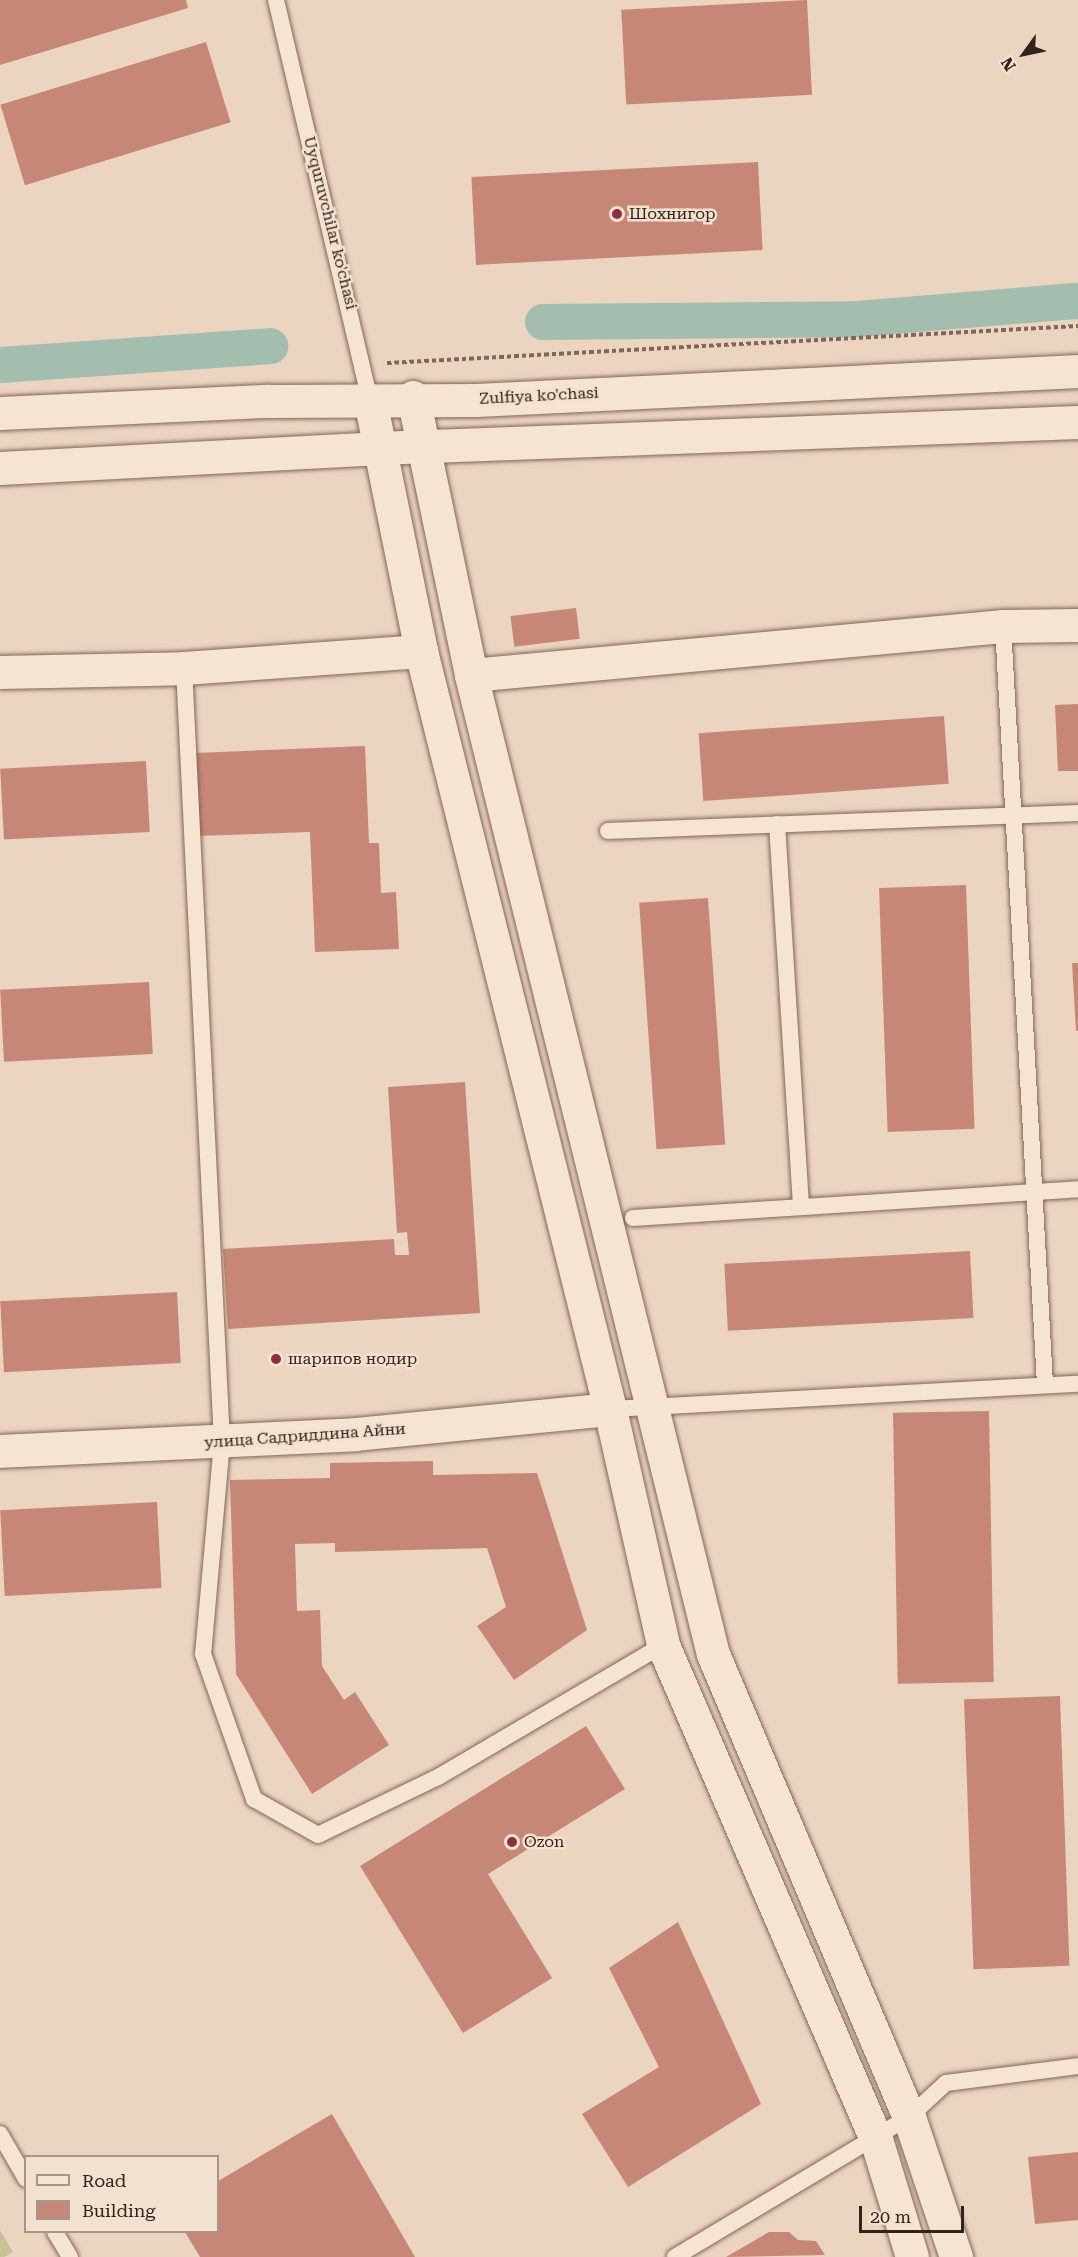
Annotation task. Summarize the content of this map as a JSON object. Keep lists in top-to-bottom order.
{
  "streets": {
    "main road": ["Uyquruvchilar ko'chasi", "Zulfiya ko'chasi", "улица Садриддина Айни"]
  },
  "crossings": [
    ["Uyquruvchilar ko'chasi", "Zulfiya ko'chasi"],
    ["Uyquruvchilar ko'chasi", "улица Садриддина Айни"]
  ],
  "places": ["Шохнигор", "шарипов нодир", "Ozon"],
  "legend": ["Road", "Building"],
  "scale_bar": "20 m",
  "north": "bottom left"
}
